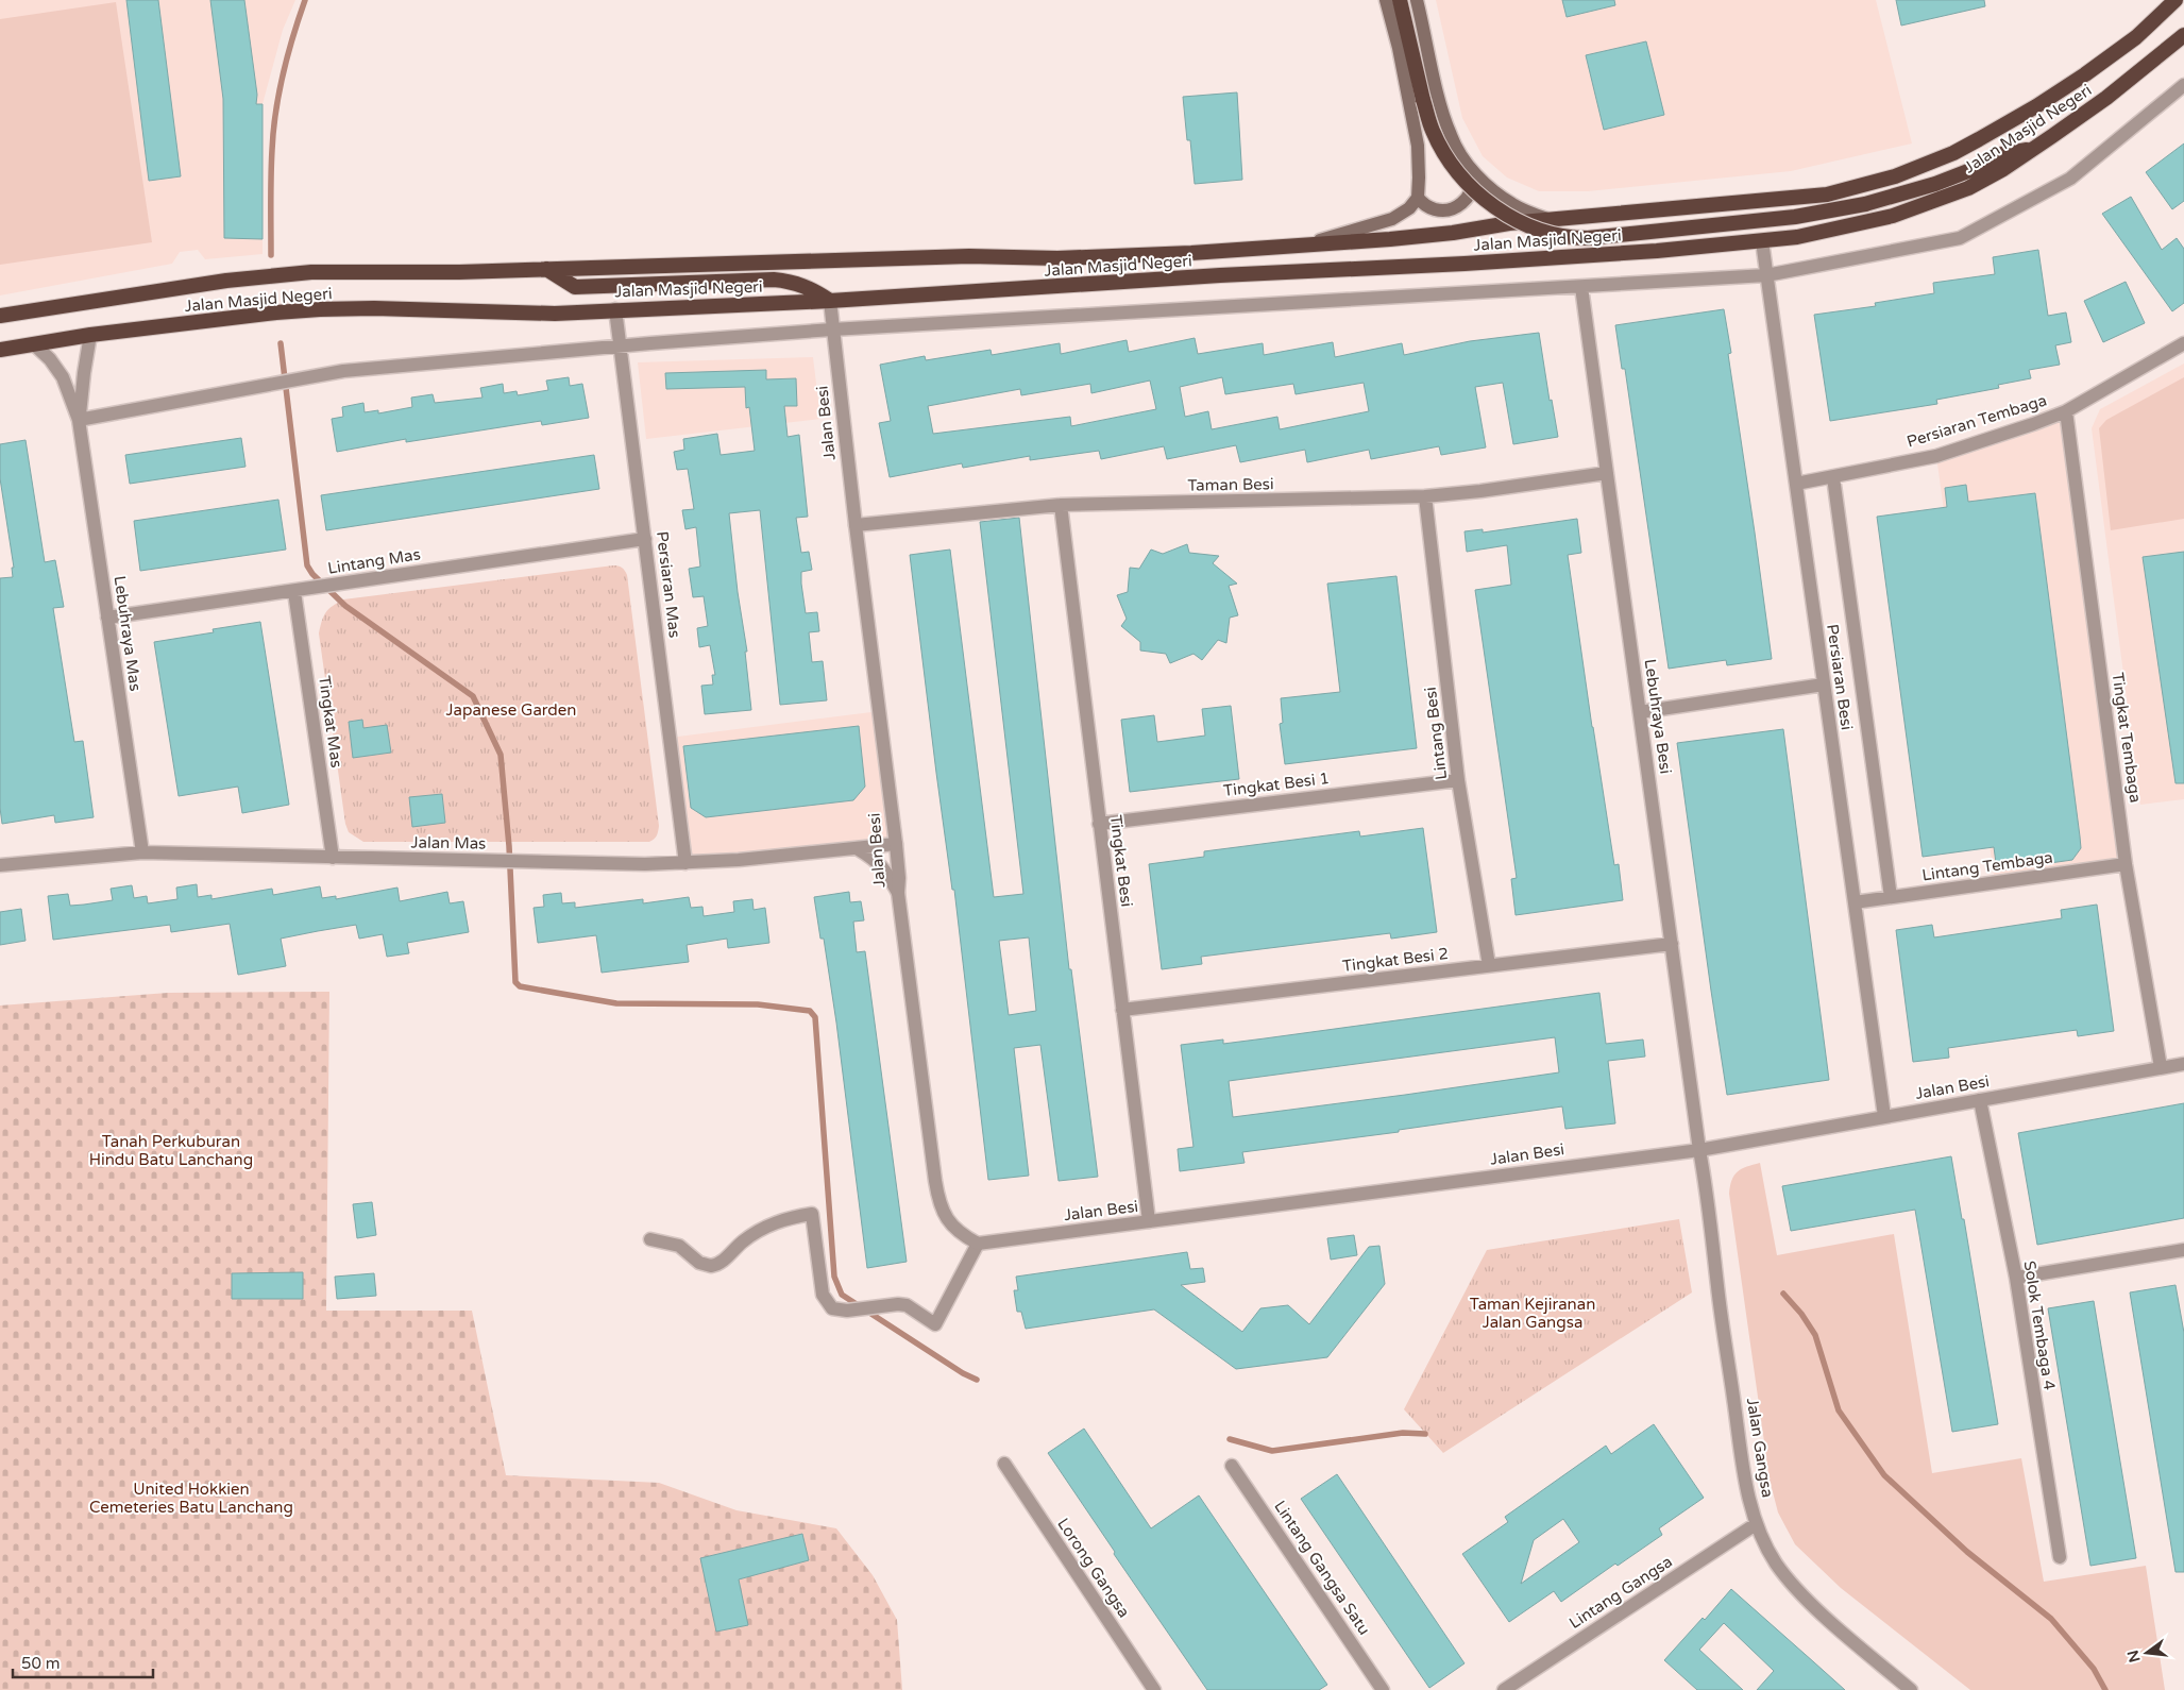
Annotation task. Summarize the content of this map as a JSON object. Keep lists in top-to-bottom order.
{
  "streets": {
    "highway": ["Jalan Masjid Negeri"],
    "street": [
      "Persiaran Tembaga",
      "Jalan Besi",
      "Taman Besi",
      "Lintang Mas",
      "Persiaran Mas",
      "Lebuhraya Mas",
      "Persiaran Besi",
      "Lebuhraya Besi",
      "Tingkat Mas",
      "Lintang Besi",
      "Tingkat Tembaga",
      "Tingkat Besi 1",
      "Jalan Mas",
      "Tingkat Besi",
      "Lintang Tembaga",
      "Tingkat Besi 2",
      "Solok Tembaga 4",
      "Jalan Gangsa",
      "Lorong Gangsa",
      "Lintang Gangsa Satu",
      "Lintang Gangsa"
    ]
  },
  "crossings": [
    ["Jalan Masjid Negeri", "Jalan Besi"],
    ["Jalan Masjid Negeri", "Persiaran Mas"],
    ["Jalan Masjid Negeri", "Lebuhraya Mas"],
    ["Jalan Masjid Negeri", "Persiaran Besi"],
    ["Persiaran Tembaga", "Persiaran Besi"],
    ["Persiaran Tembaga", "Tingkat Tembaga"],
    ["Jalan Besi", "Taman Besi"],
    ["Jalan Besi", "Persiaran Besi"],
    ["Jalan Besi", "Lebuhraya Besi"],
    ["Jalan Besi", "Tingkat Tembaga"],
    ["Jalan Besi", "Jalan Mas"],
    ["Jalan Besi", "Tingkat Besi"],
    ["Jalan Besi", "Solok Tembaga 4"],
    ["Jalan Besi", "Jalan Gangsa"],
    ["Taman Besi", "Lebuhraya Besi"],
    ["Taman Besi", "Lintang Besi"],
    ["Taman Besi", "Tingkat Besi"],
    ["Lintang Mas", "Persiaran Mas"],
    ["Lintang Mas", "Lebuhraya Mas"],
    ["Lintang Mas", "Tingkat Mas"],
    ["Persiaran Mas", "Jalan Mas"],
    ["Lebuhraya Mas", "Jalan Mas"],
    ["Persiaran Besi", "Lintang Tembaga"],
    ["Lebuhraya Besi", "Tingkat Besi 2"],
    ["Lebuhraya Besi", "Jalan Gangsa"],
    ["Tingkat Mas", "Jalan Mas"],
    ["Lintang Besi", "Tingkat Besi 1"],
    ["Lintang Besi", "Tingkat Besi 2"],
    ["Tingkat Tembaga", "Lintang Tembaga"],
    ["Tingkat Besi 1", "Tingkat Besi"],
    ["Tingkat Besi", "Tingkat Besi 2"],
    ["Jalan Gangsa", "Lintang Gangsa"]
  ],
  "parks": [
    "Japanese Garden",
    "Tanah Perkuburan Hindu Batu Lanchang",
    "Taman Kejiranan Jalan Gangsa",
    "United Hokkien Cemeteries Batu Lanchang"
  ],
  "scale_bar": "50 m",
  "north": "left"
}
